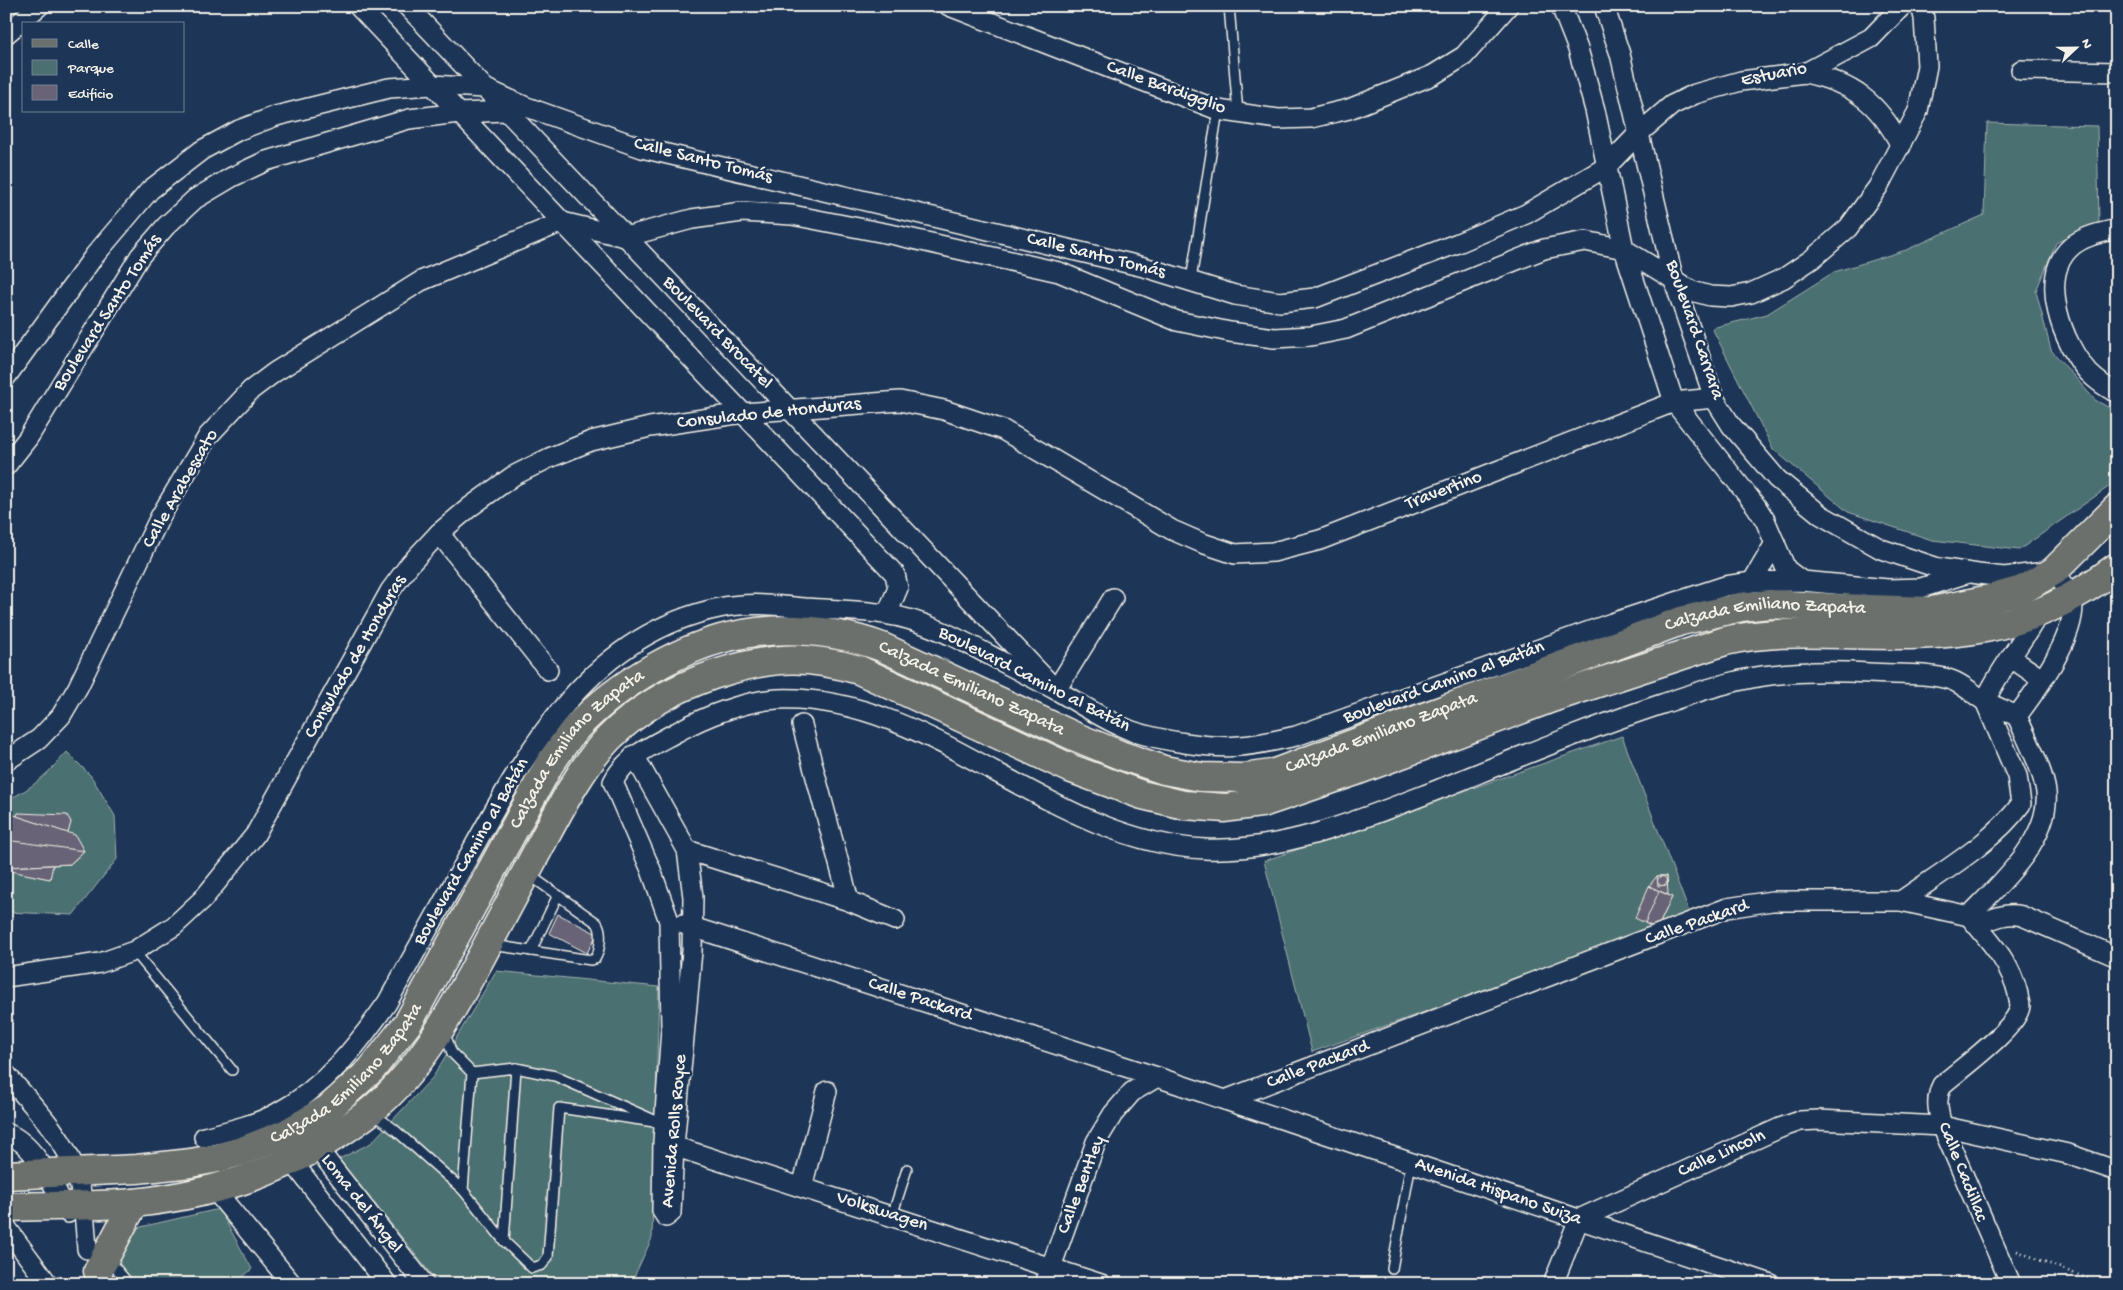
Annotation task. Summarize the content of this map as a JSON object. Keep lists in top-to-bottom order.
{
  "streets": {
    "main road": ["Calzada Emiliano Zapata"],
    "street": [
      "Estuario",
      "Calle Bardigglio",
      "Calle Santo Tomás",
      "Boulevard Santo Tomás",
      "Boulevard Carrara",
      "Boulevard Brocatel",
      "Consulado de Honduras",
      "Calle Arabescato",
      "Travertino",
      "Boulevard Camino al Batán",
      "Calle Packard",
      "Avenida Rolls Royce",
      "Calle Lincoln",
      "Calle Cadillac",
      "Calle Bentley",
      "Avenida Hispano Suiza",
      "Loma del Ángel",
      "Volkswagen"
    ]
  },
  "crossings": [
    ["Estuario", "Calle Santo Tomás"],
    ["Estuario", "Boulevard Carrara"],
    ["Calle Santo Tomás", "Boulevard Santo Tomás"],
    ["Calle Santo Tomás", "Boulevard Carrara"],
    ["Calle Santo Tomás", "Boulevard Brocatel"],
    ["Calle Santo Tomás", "Calle Arabescato"],
    ["Boulevard Santo Tomás", "Boulevard Brocatel"],
    ["Boulevard Carrara", "Travertino"],
    ["Boulevard Carrara", "Calzada Emiliano Zapata"],
    ["Boulevard Carrara", "Boulevard Camino al Batán"],
    ["Boulevard Brocatel", "Consulado de Honduras"],
    ["Boulevard Brocatel", "Calle Arabescato"],
    ["Boulevard Brocatel", "Boulevard Camino al Batán"],
    ["Consulado de Honduras", "Travertino"],
    ["Calzada Emiliano Zapata", "Loma del Ángel"],
    ["Calle Packard", "Avenida Rolls Royce"],
    ["Calle Packard", "Calle Cadillac"],
    ["Calle Packard", "Calle Bentley"],
    ["Calle Packard", "Avenida Hispano Suiza"],
    ["Avenida Rolls Royce", "Volkswagen"],
    ["Calle Lincoln", "Calle Cadillac"],
    ["Calle Lincoln", "Avenida Hispano Suiza"],
    ["Calle Bentley", "Volkswagen"]
  ],
  "legend": ["Calle", "Parque", "Edificio"],
  "north": "right"
}
